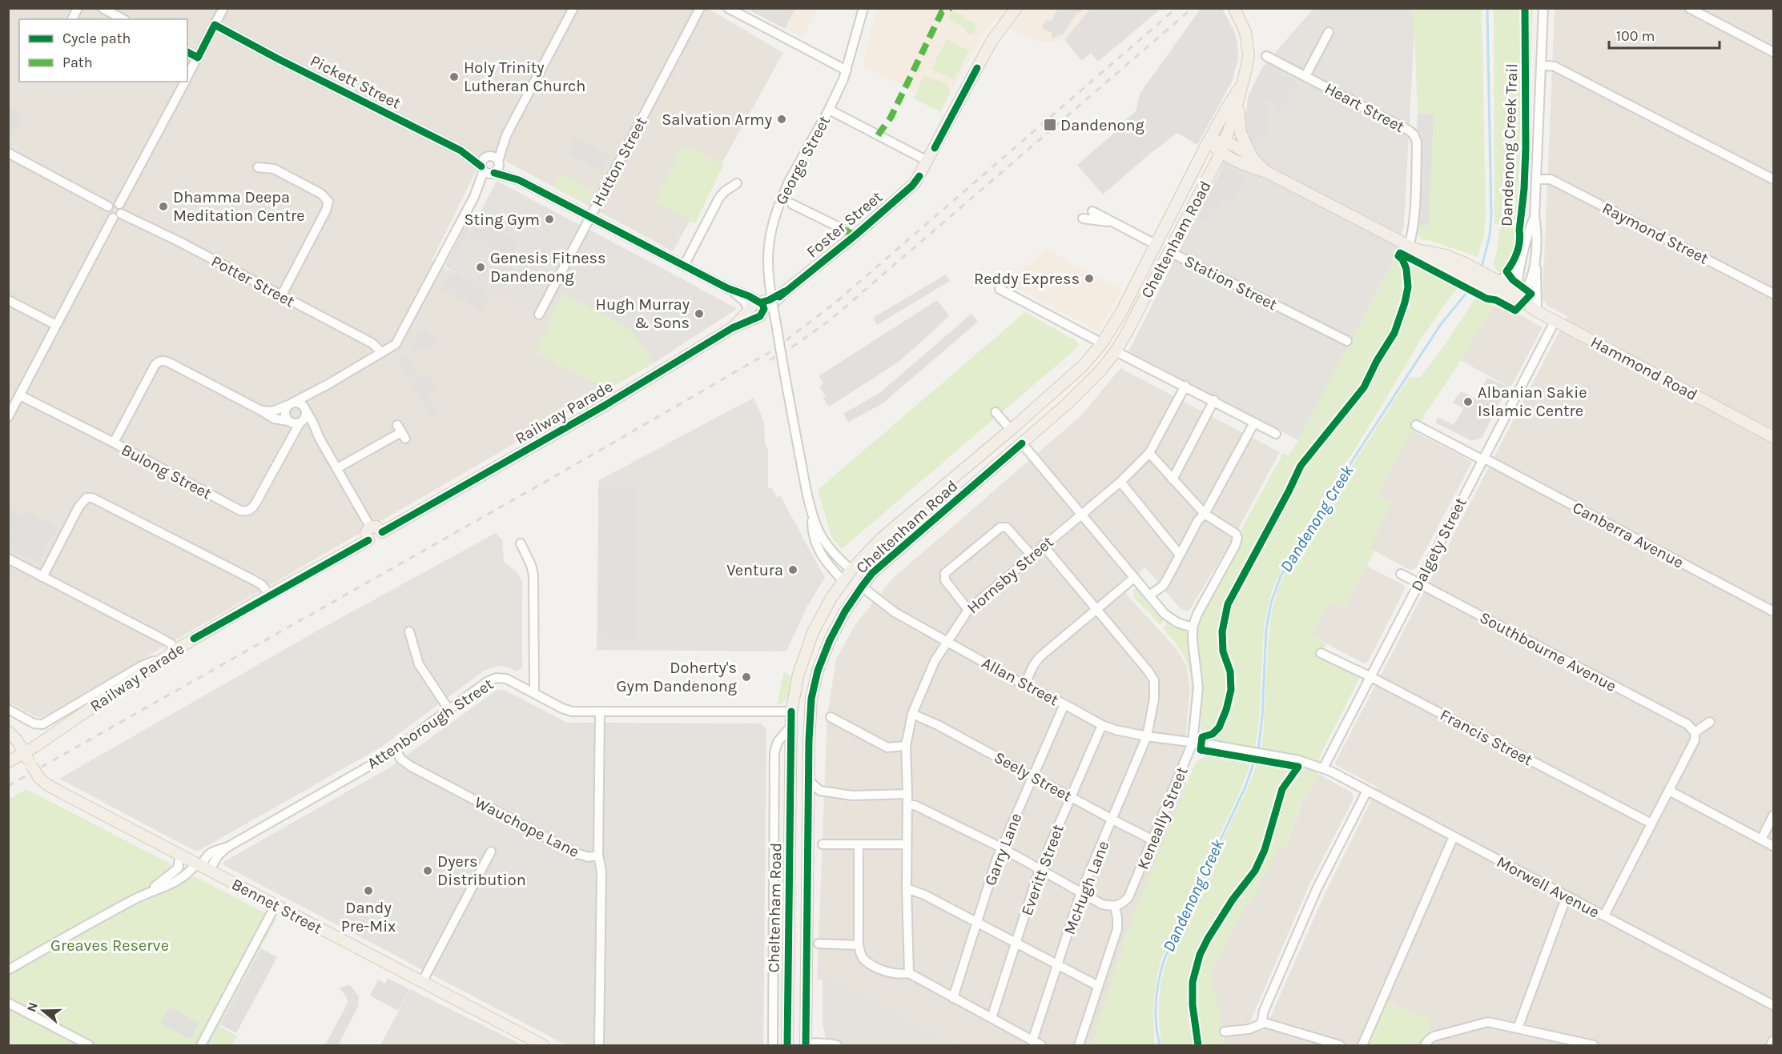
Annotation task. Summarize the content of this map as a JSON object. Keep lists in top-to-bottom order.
{
  "streets": {
    "main road": [
      "Foster Street",
      "Cheltenham Road",
      "Station Street",
      "Hammond Road",
      "Railway Parade",
      "Bennet Street"
    ],
    "street": [
      "Pickett Street",
      "Heart Street",
      "George Street",
      "Hutton Street",
      "Raymond Street",
      "Potter Street",
      "Bulong Street",
      "Canberra Avenue",
      "Dalgety Street",
      "Hornsby Street",
      "Southbourne Avenue",
      "Allan Street",
      "Attenborough Street",
      "Francis Street",
      "Seely Street",
      "Keneally Street",
      "Wauchope Lane",
      "Garry Lane",
      "Everitt Street",
      "Morwell Avenue",
      "McHugh Lane"
    ],
    "cycle path": ["Dandenong Creek Trail"]
  },
  "crossings": [
    ["Pickett Street", "Hutton Street"],
    ["Pickett Street", "Foster Street"],
    ["Pickett Street", "Railway Parade"],
    ["Heart Street", "Hammond Road"],
    ["George Street", "Cheltenham Road"],
    ["Foster Street", "Railway Parade"],
    ["Cheltenham Road", "Station Street"],
    ["Cheltenham Road", "Hammond Road"],
    ["Cheltenham Road", "Allan Street"],
    ["Cheltenham Road", "Attenborough Street"],
    ["Hammond Road", "Dalgety Street"],
    ["Railway Parade", "Bennet Street"],
    ["Canberra Avenue", "Dalgety Street"],
    ["Dalgety Street", "Southbourne Avenue"],
    ["Dalgety Street", "Francis Street"],
    ["Dalgety Street", "Morwell Avenue"],
    ["Hornsby Street", "Allan Street"],
    ["Hornsby Street", "Seely Street"],
    ["Hornsby Street", "McHugh Lane"],
    ["Allan Street", "Keneally Street"],
    ["Allan Street", "Garry Lane"],
    ["Allan Street", "Everitt Street"],
    ["Allan Street", "Morwell Avenue"],
    ["Allan Street", "McHugh Lane"],
    ["Attenborough Street", "Wauchope Lane"],
    ["Attenborough Street", "Bennet Street"],
    ["Seely Street", "Keneally Street"],
    ["Seely Street", "Garry Lane"],
    ["Seely Street", "Everitt Street"],
    ["Seely Street", "McHugh Lane"]
  ],
  "water": ["Dandenong Creek"],
  "parks": ["Greaves Reserve"],
  "places": {
    "other": [
      "Holy Trinity Lutheran Church",
      "Salvation Army",
      "Dhamma Deepa Meditation Centre",
      "Sting Gym",
      "Genesis Fitness Dandenong",
      "Reddy Express",
      "Hugh Murray & Sons",
      "Albanian Sakie Islamic Centre",
      "Ventura",
      "Doherty's Gym Dandenong",
      "Dyers Distribution",
      "Dandy Pre-Mix"
    ],
    "transit": ["Dandenong"]
  },
  "legend": ["Cycle path", "Path"],
  "scale_bar": "100 m",
  "north": "left"
}
